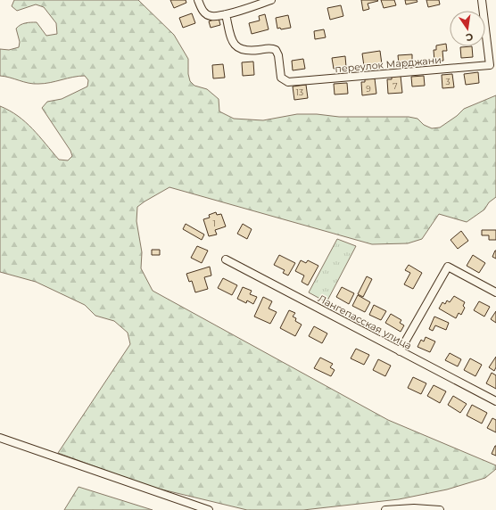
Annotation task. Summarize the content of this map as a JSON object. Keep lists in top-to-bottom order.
{
  "streets": {
    "street": ["переулок Марджани", "Лангепасская улица"]
  },
  "house_numbers": [
    "3",
    "7",
    "9",
    "13",
    "1"
  ],
  "north": "bottom"
}
